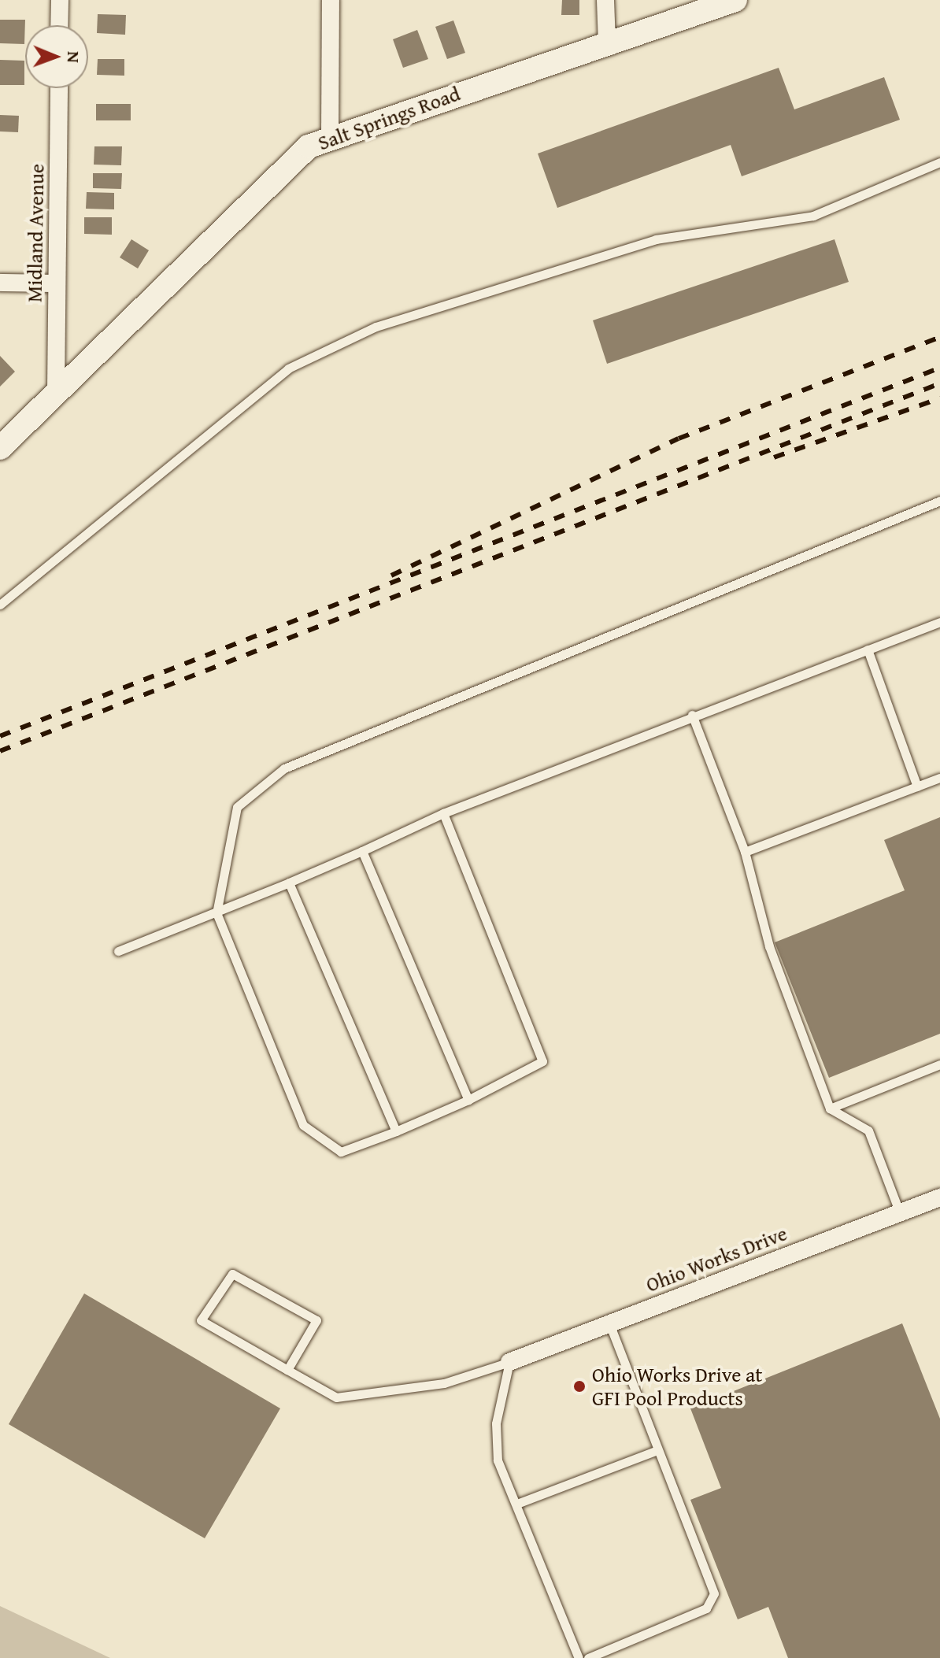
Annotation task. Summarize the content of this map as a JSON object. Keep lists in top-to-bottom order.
{
  "streets": {
    "street": ["Salt Springs Road", "Midland Avenue", "Ohio Works Drive"]
  },
  "crossings": [
    ["Salt Springs Road", "Midland Avenue"]
  ],
  "places": ["Ohio Works Drive at GFI Pool Products"],
  "north": "right"
}
